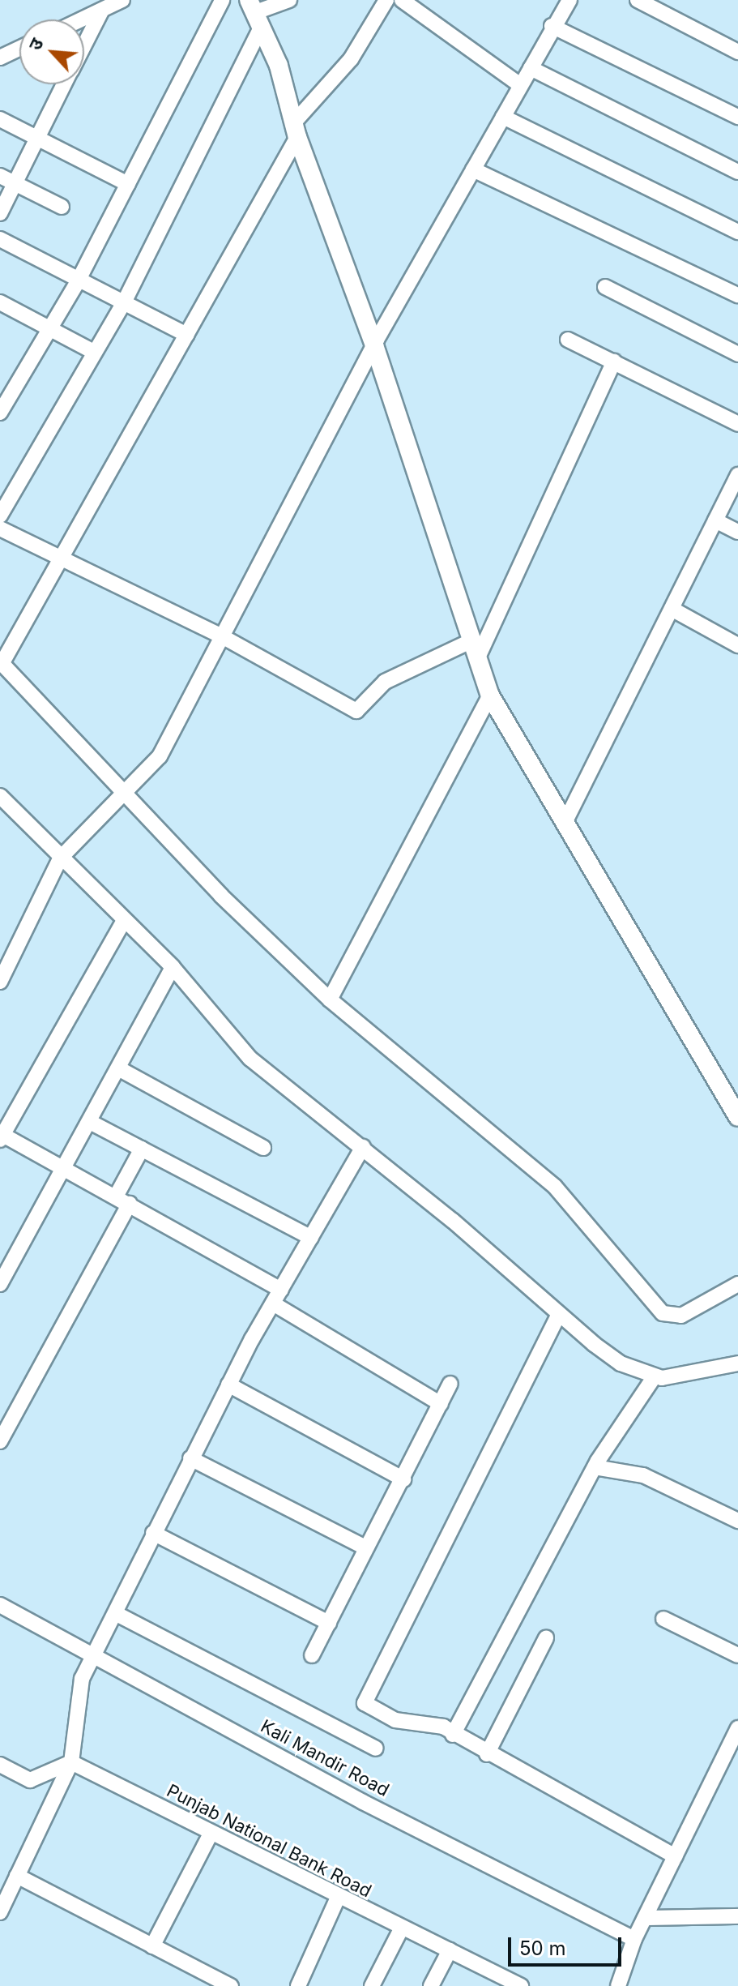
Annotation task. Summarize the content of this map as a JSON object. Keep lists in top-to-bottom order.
{
  "streets": {
    "street": ["Kali Mandir Road", "Punjab National Bank Road"]
  },
  "scale_bar": "50 m",
  "north": "top left"
}
